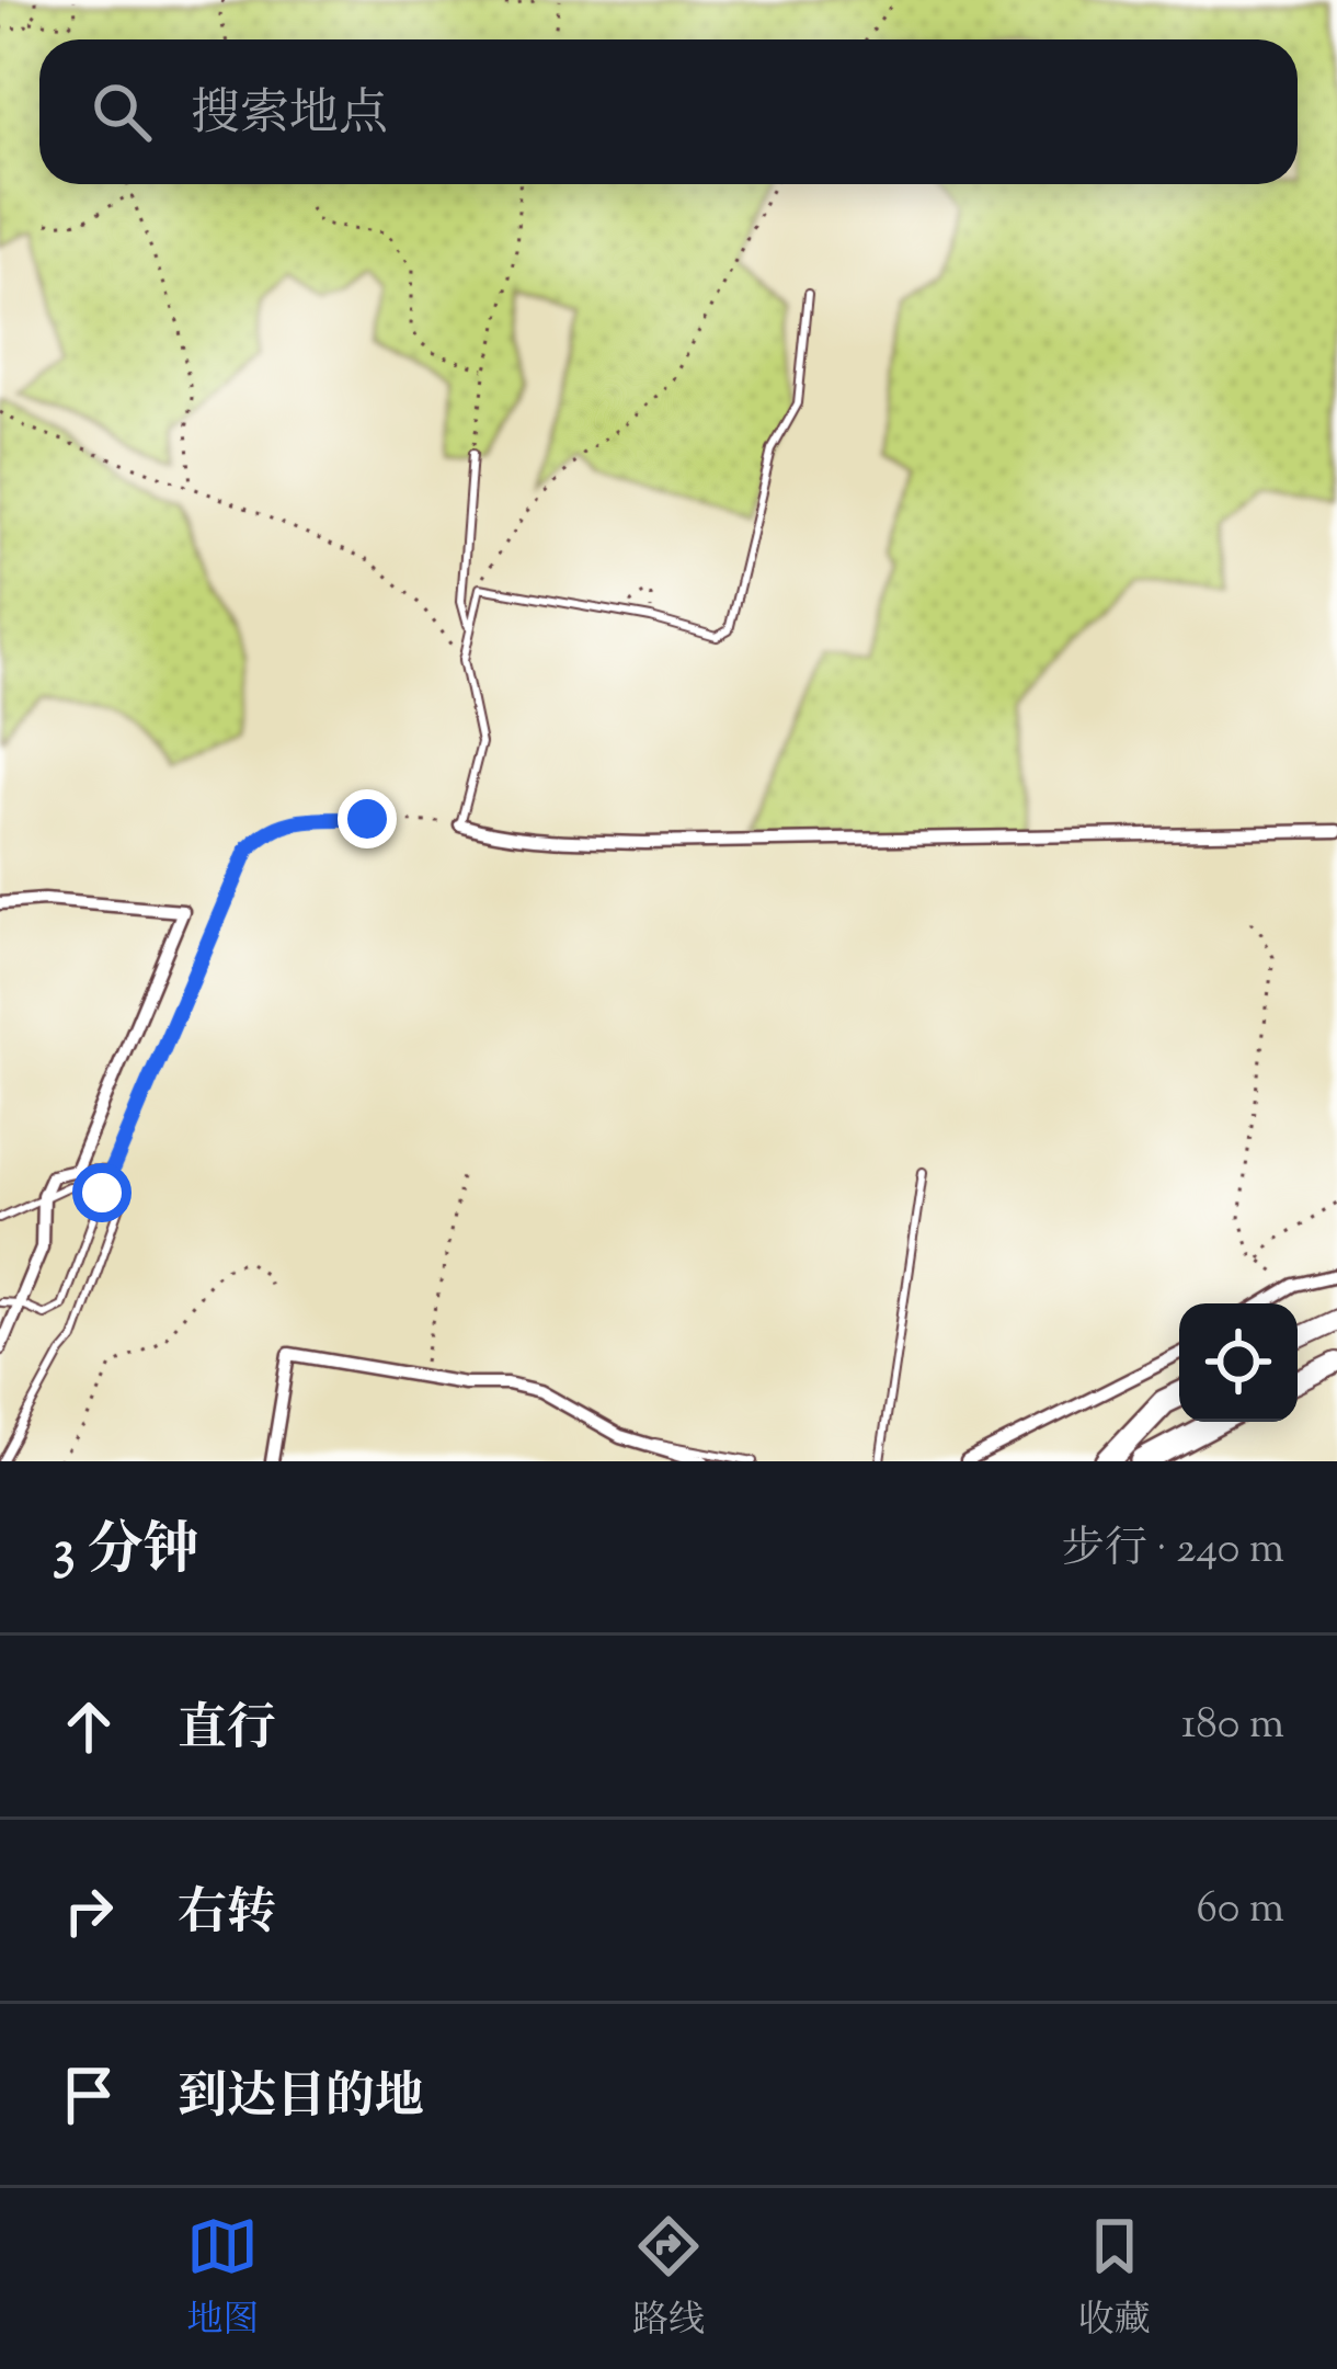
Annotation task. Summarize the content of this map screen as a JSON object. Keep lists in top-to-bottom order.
{
  "page": {
    "search": "搜索地点",
    "heading": ["3 分钟", "步行 · 240 m"],
    "list": [
      ["直行", "180 m"],
      ["右转", "60 m"],
      "到达目的地"
    ],
    "nav": ["地图", "路线", "收藏"]
  }
}
